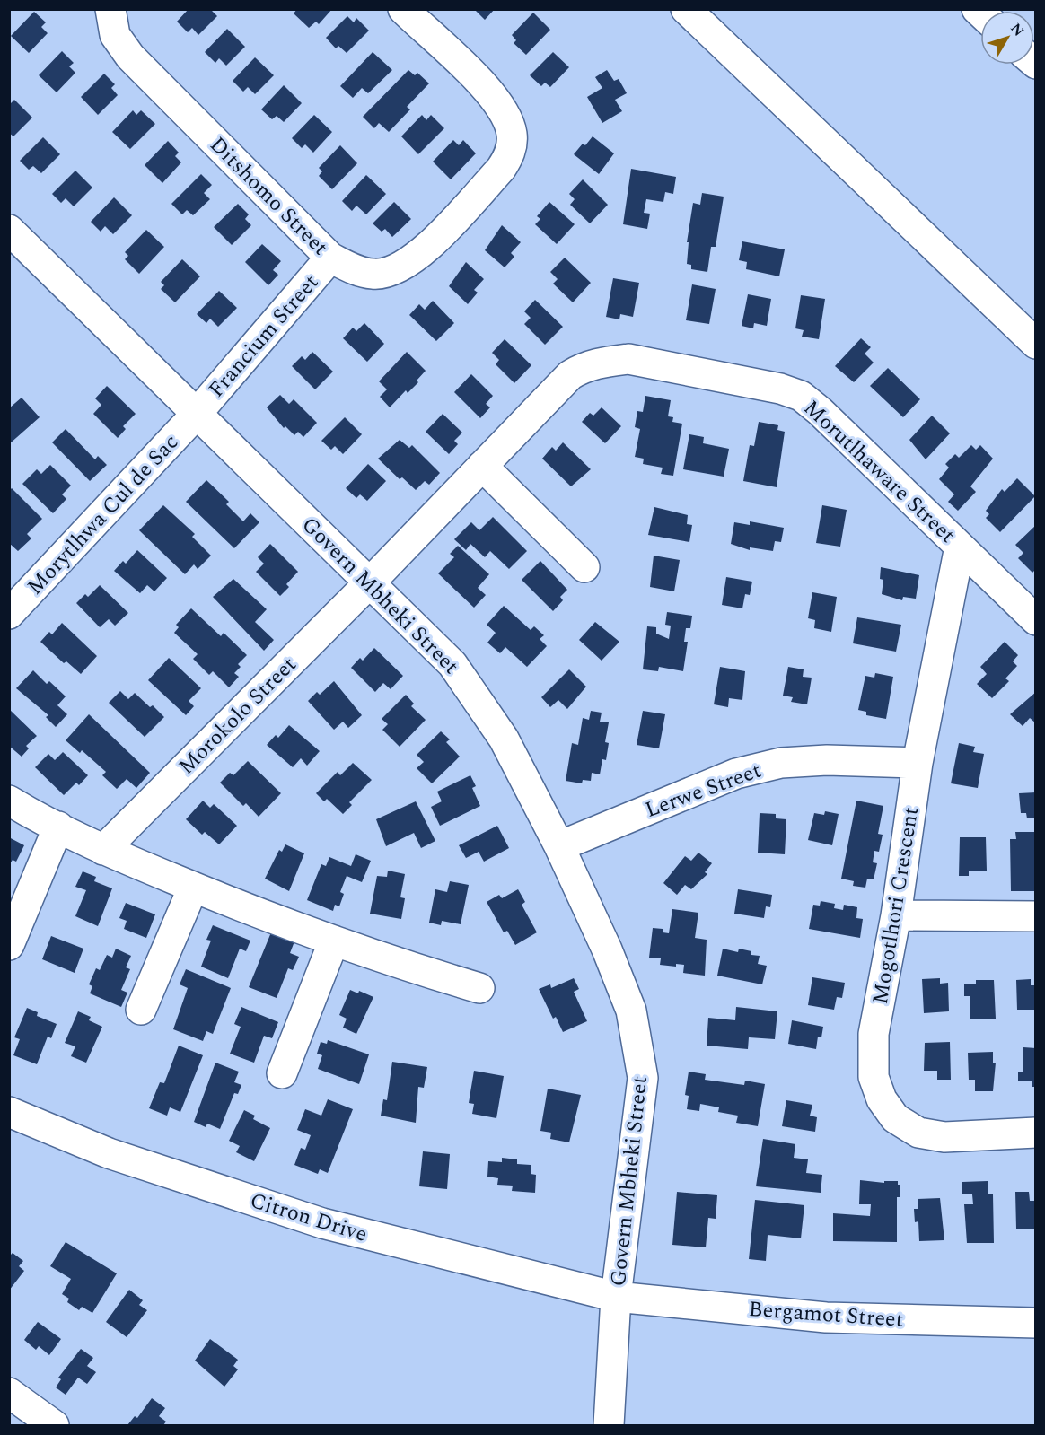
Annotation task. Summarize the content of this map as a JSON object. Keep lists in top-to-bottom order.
{
  "streets": {
    "street": [
      "Ditshomo Street",
      "Francium Street",
      "Morutlhaware Street",
      "Morytlhwa Cul de Sac",
      "Govern Mbheki Street",
      "Morokolo Street",
      "Lerwe Street",
      "Mogotlhori Crescent",
      "Citron Drive",
      "Bergamot Street"
    ]
  },
  "crossings": [
    ["Ditshomo Street", "Francium Street"],
    ["Francium Street", "Morytlhwa Cul de Sac"],
    ["Francium Street", "Govern Mbheki Street"],
    ["Morutlhaware Street", "Govern Mbheki Street"],
    ["Morutlhaware Street", "Morokolo Street"],
    ["Morutlhaware Street", "Mogotlhori Crescent"],
    ["Morytlhwa Cul de Sac", "Govern Mbheki Street"],
    ["Govern Mbheki Street", "Morokolo Street"],
    ["Govern Mbheki Street", "Lerwe Street"],
    ["Govern Mbheki Street", "Citron Drive"],
    ["Govern Mbheki Street", "Bergamot Street"],
    ["Lerwe Street", "Mogotlhori Crescent"],
    ["Citron Drive", "Bergamot Street"]
  ],
  "north": "top right"
}
